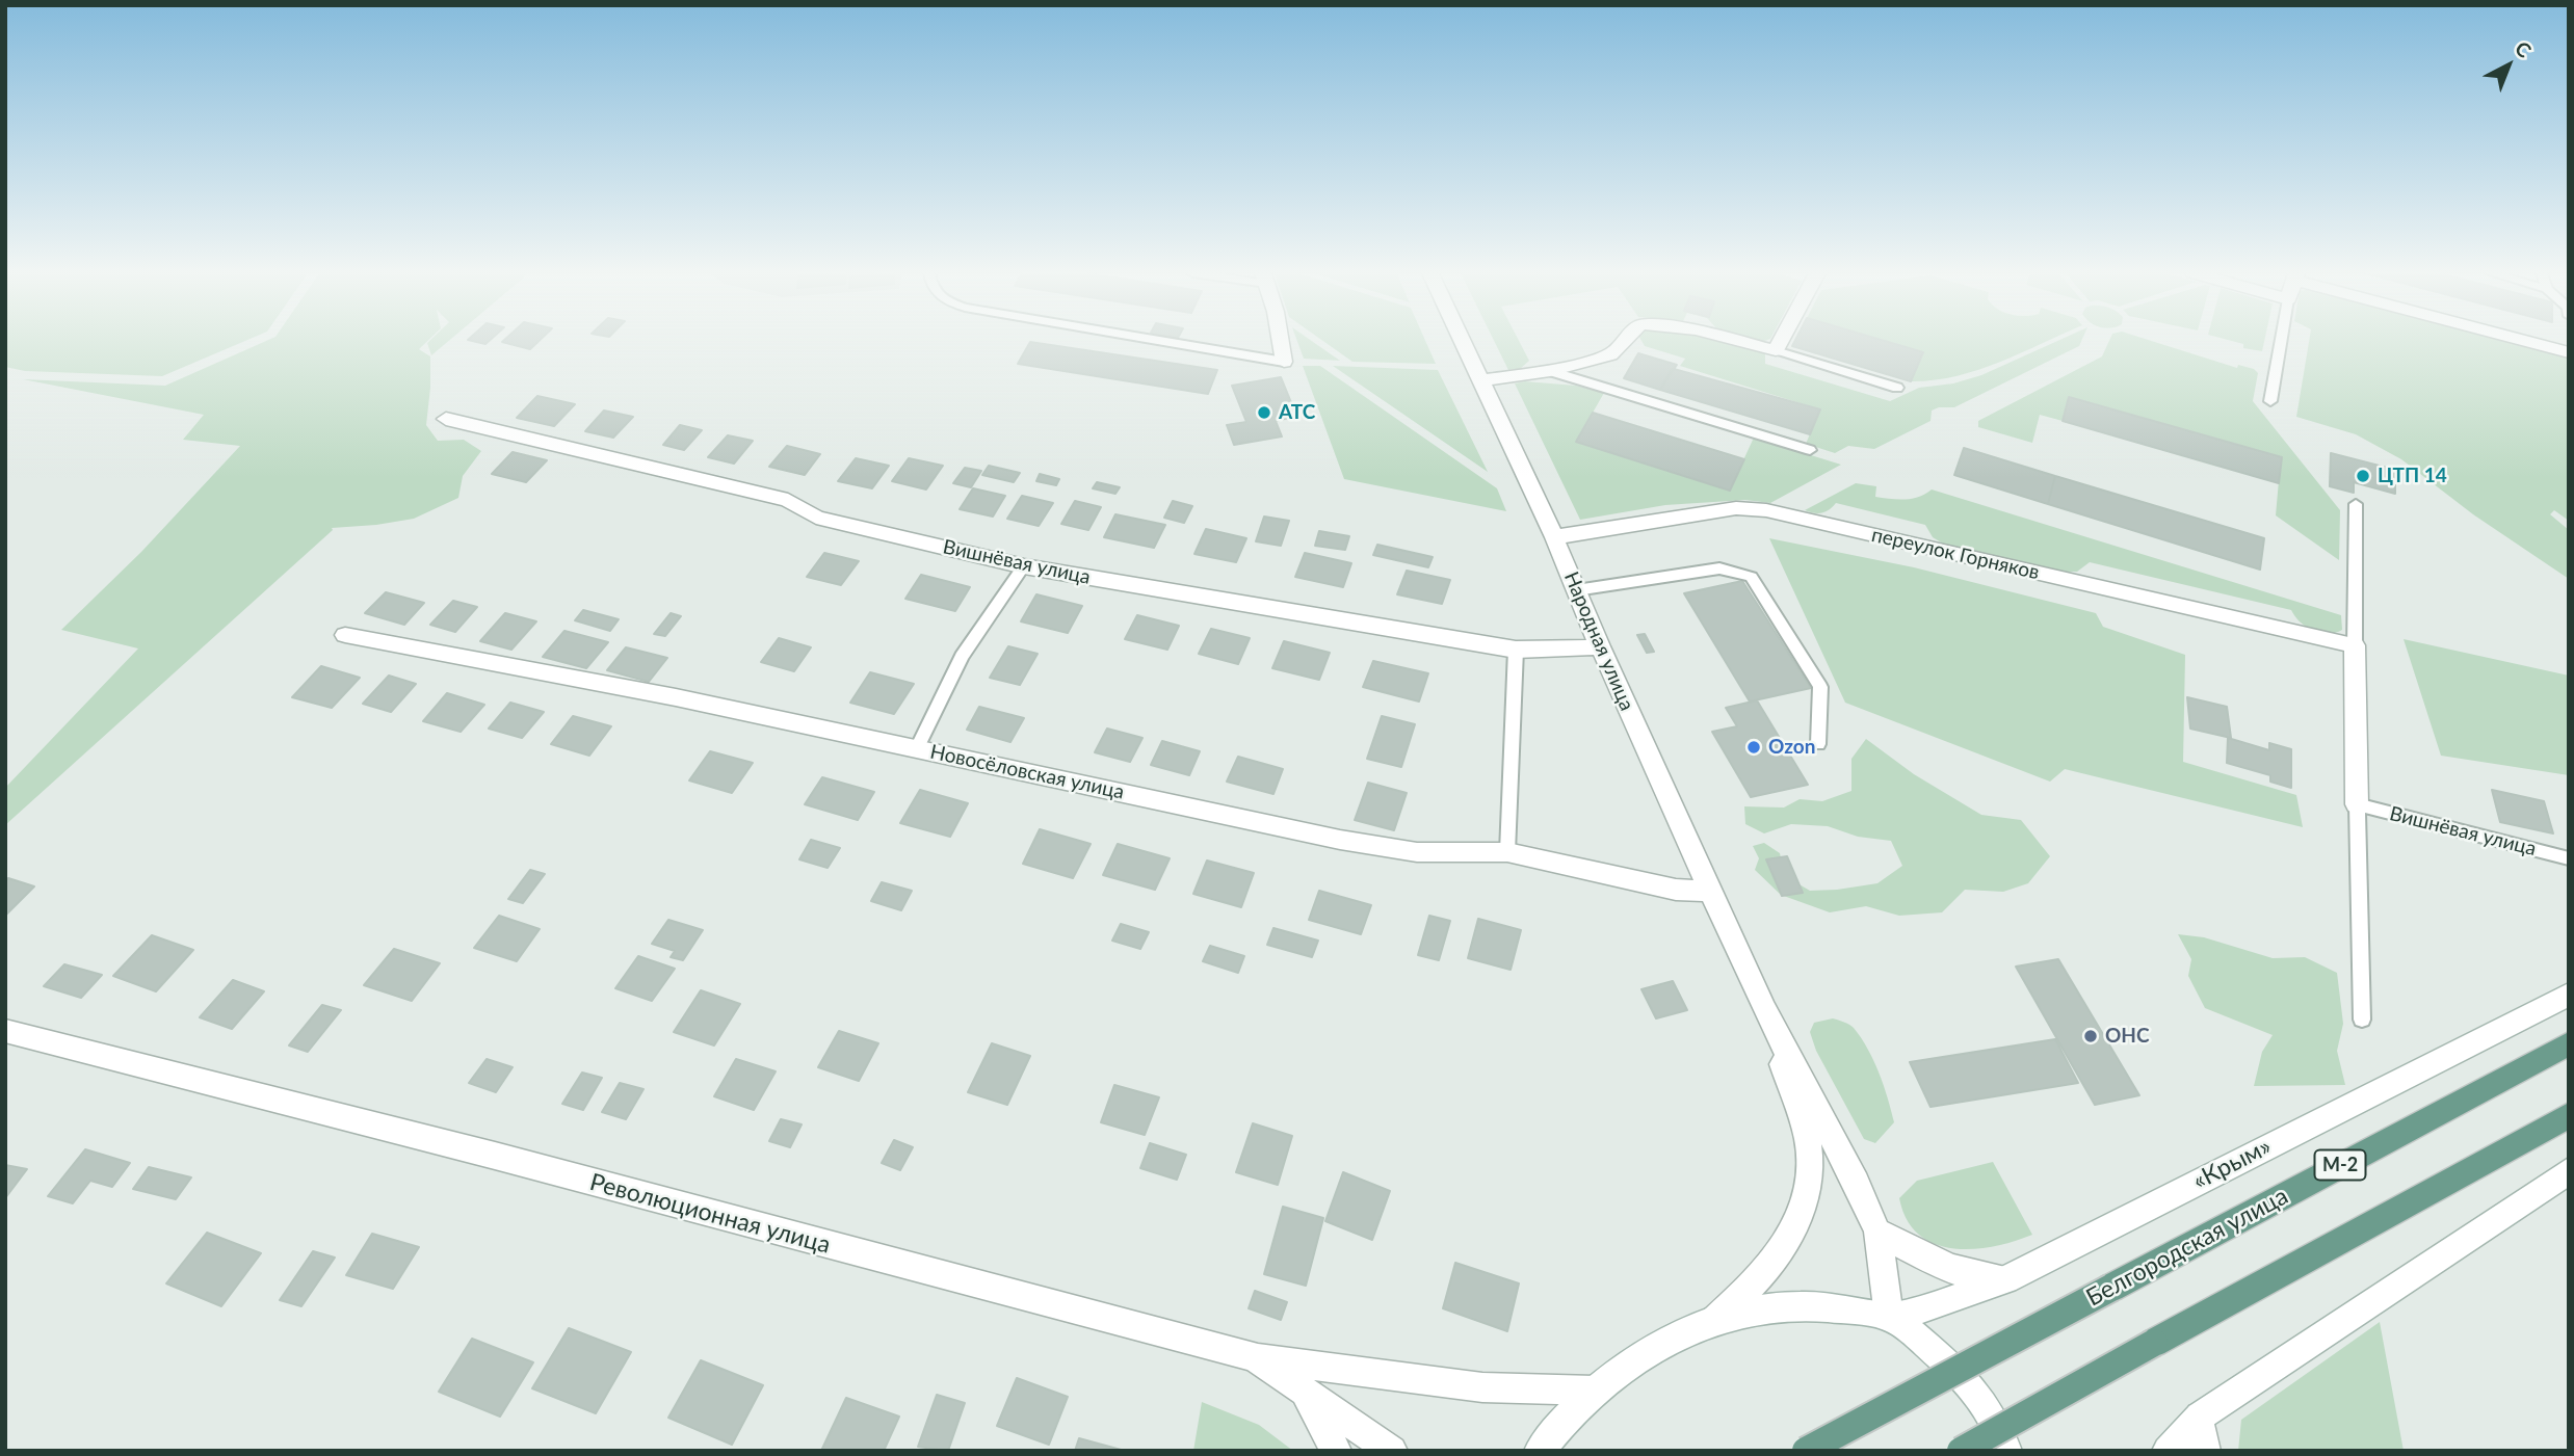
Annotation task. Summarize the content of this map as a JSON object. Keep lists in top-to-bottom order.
{
  "streets": {
    "main road": ["М-2", "Белгородская улица"],
    "street": [
      "переулок Горняков",
      "Вишнёвая улица",
      "Народная улица",
      "Новосёловская улица",
      "«Крым»",
      "Революционная улица"
    ]
  },
  "crossings": [
    ["переулок Горняков", "Народная улица"],
    ["Вишнёвая улица", "Народная улица"],
    ["Народная улица", "Новосёловская улица"]
  ],
  "places": [
    "АТС",
    "ЦТП 14",
    "Ozon",
    "OHC"
  ],
  "north": "top right"
}
